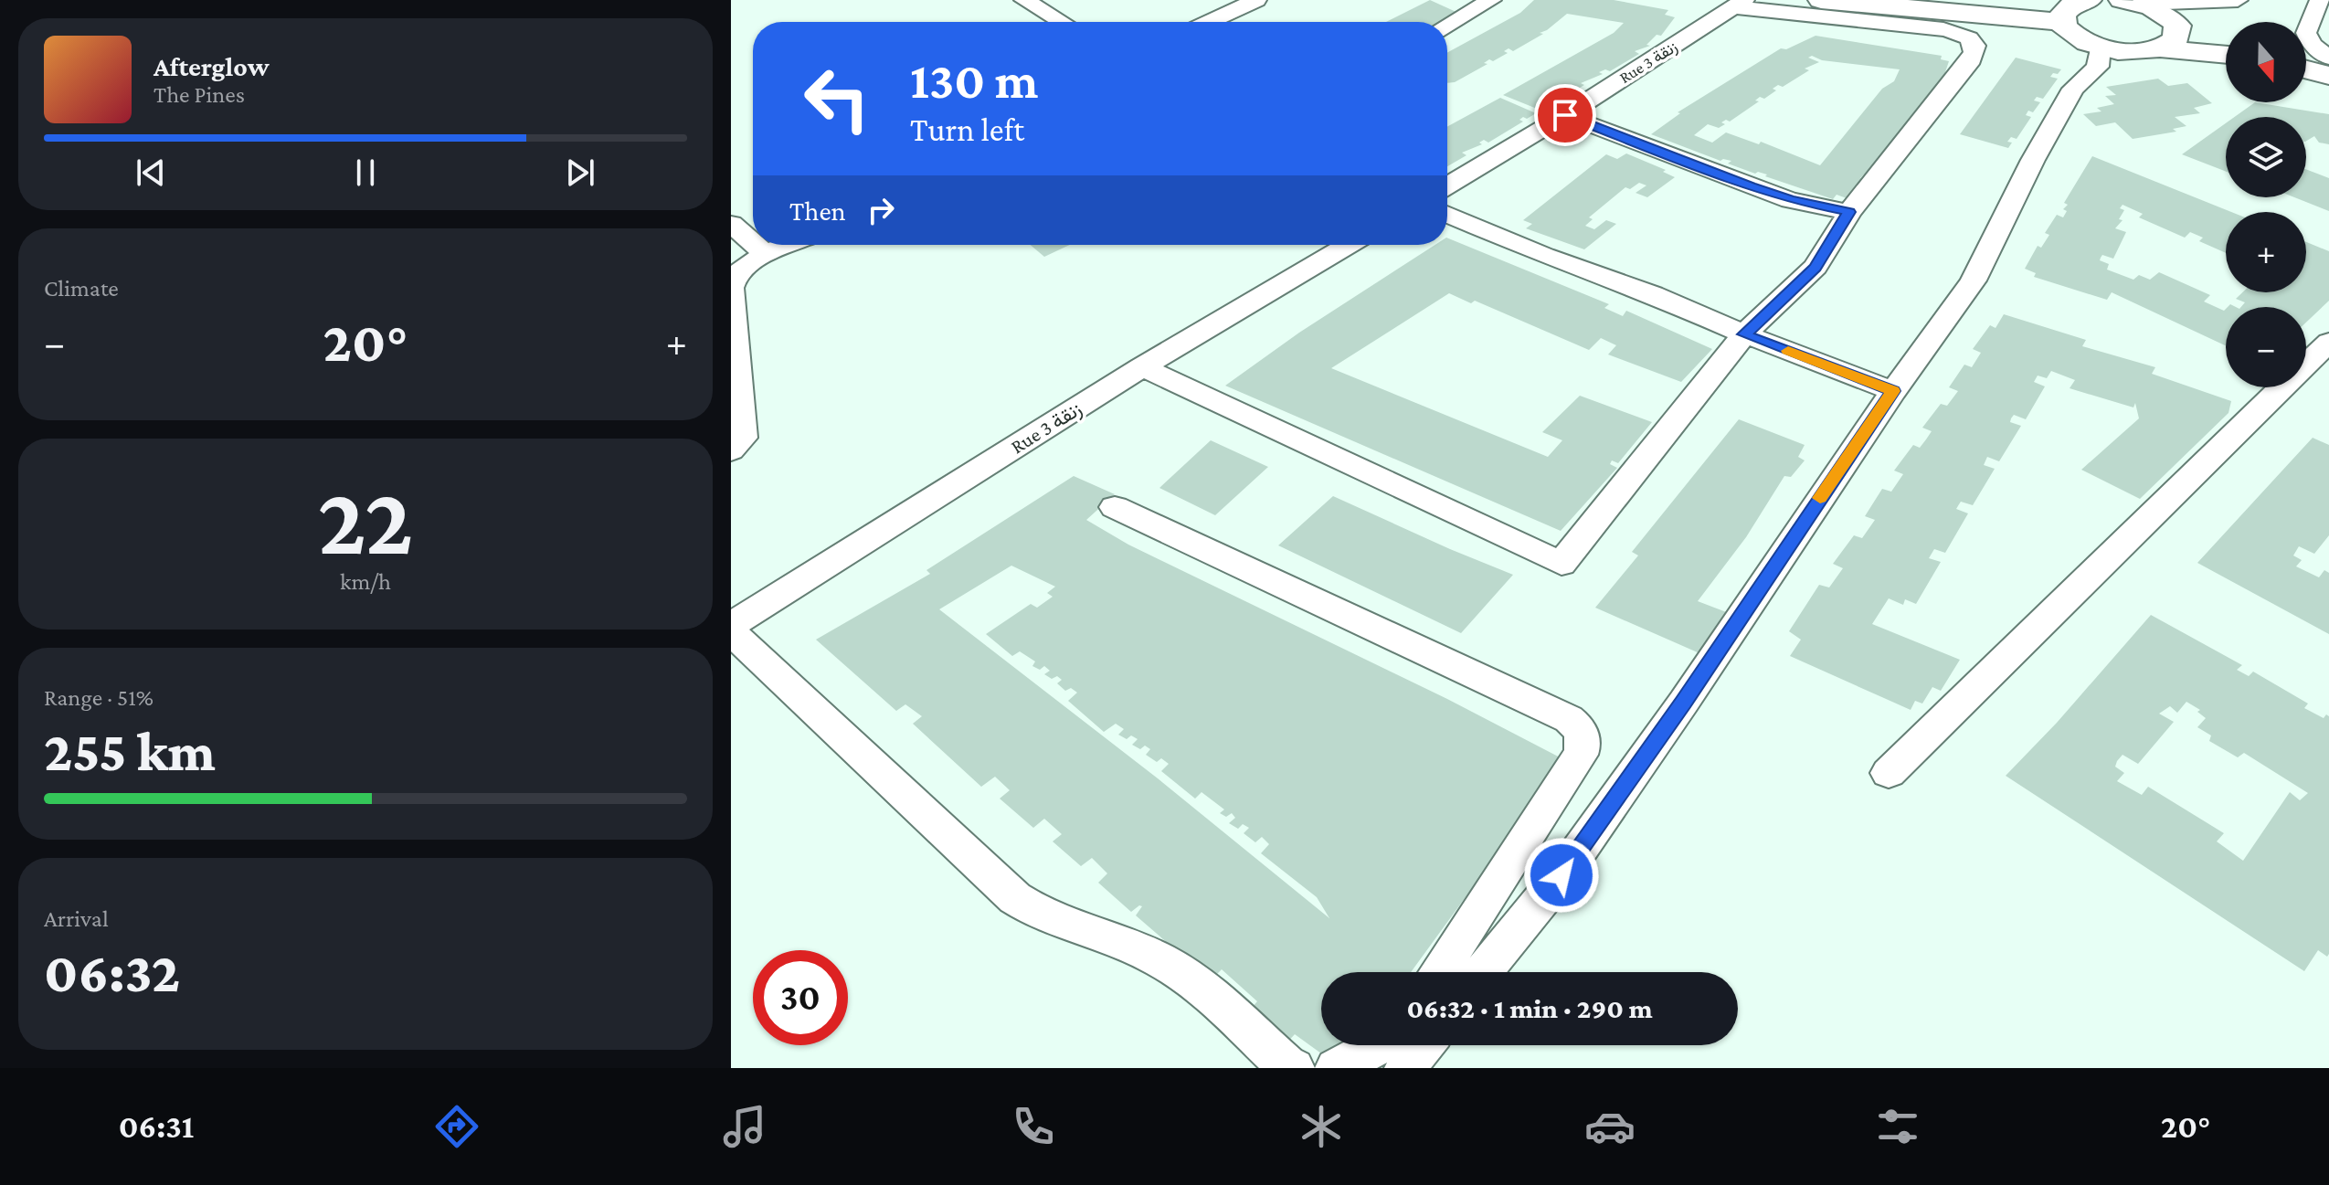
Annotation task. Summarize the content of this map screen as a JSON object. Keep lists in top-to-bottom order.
{
  "streets": {
    "street": ["Rue 3 زنقة"]
  },
  "north": "bottom",
  "page": {
    "map_buttons": ["+", "−"],
    "turn": ["130 m", "Turn left"],
    "song": ["Afterglow", "The Pines"],
    "then": "Then",
    "tile": [
      "Climate",
      ["22", "km/h"],
      ["Range · 51%", "255 km"],
      ["Arrival", "06:32"]
    ],
    "heat": ["−", "20°", "+"],
    "limit": "30",
    "trip": "06:32 · 1 min · 290 m",
    "tabs": ["06:31", "20°"]
  }
}
